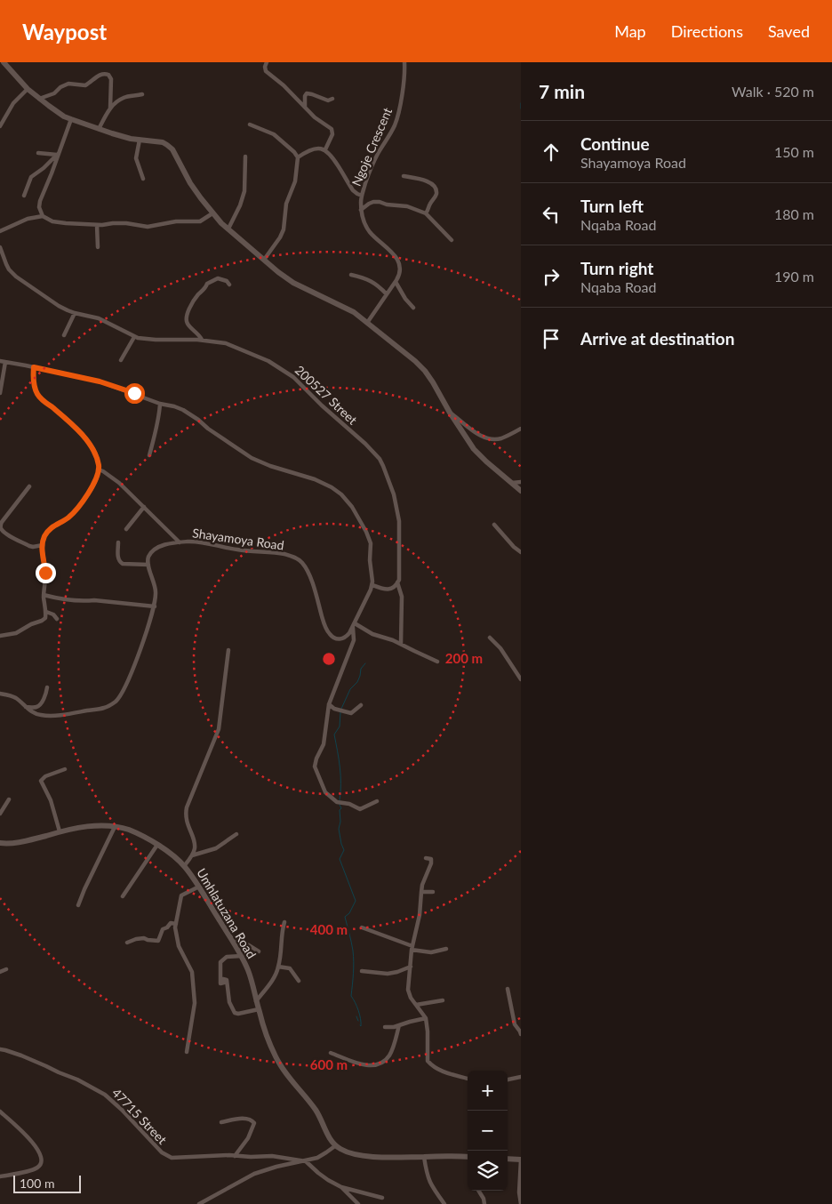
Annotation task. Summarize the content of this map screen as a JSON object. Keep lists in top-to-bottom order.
{
  "streets": {
    "street": [
      "Ngoje Crescent",
      "200527 Street",
      "Shayamoya Road",
      "Umhlatuzana Road",
      "47715 Street"
    ]
  },
  "scale_bar": "100 m",
  "page": {
    "header": "Waypost",
    "nav": ["Map", "Directions", "Saved"],
    "heading": ["7 min", "Walk · 520 m"],
    "list": [
      ["Continue", "Shayamoya Road", "150 m"],
      ["Turn left", "Nqaba Road", "180 m"],
      ["Turn right", "Nqaba Road", "190 m"],
      "Arrive at destination"
    ],
    "map_buttons": ["+", "−"],
    "scale": "100 m"
  },
  "rings": ["200 m", "400 m", "600 m"]
}
